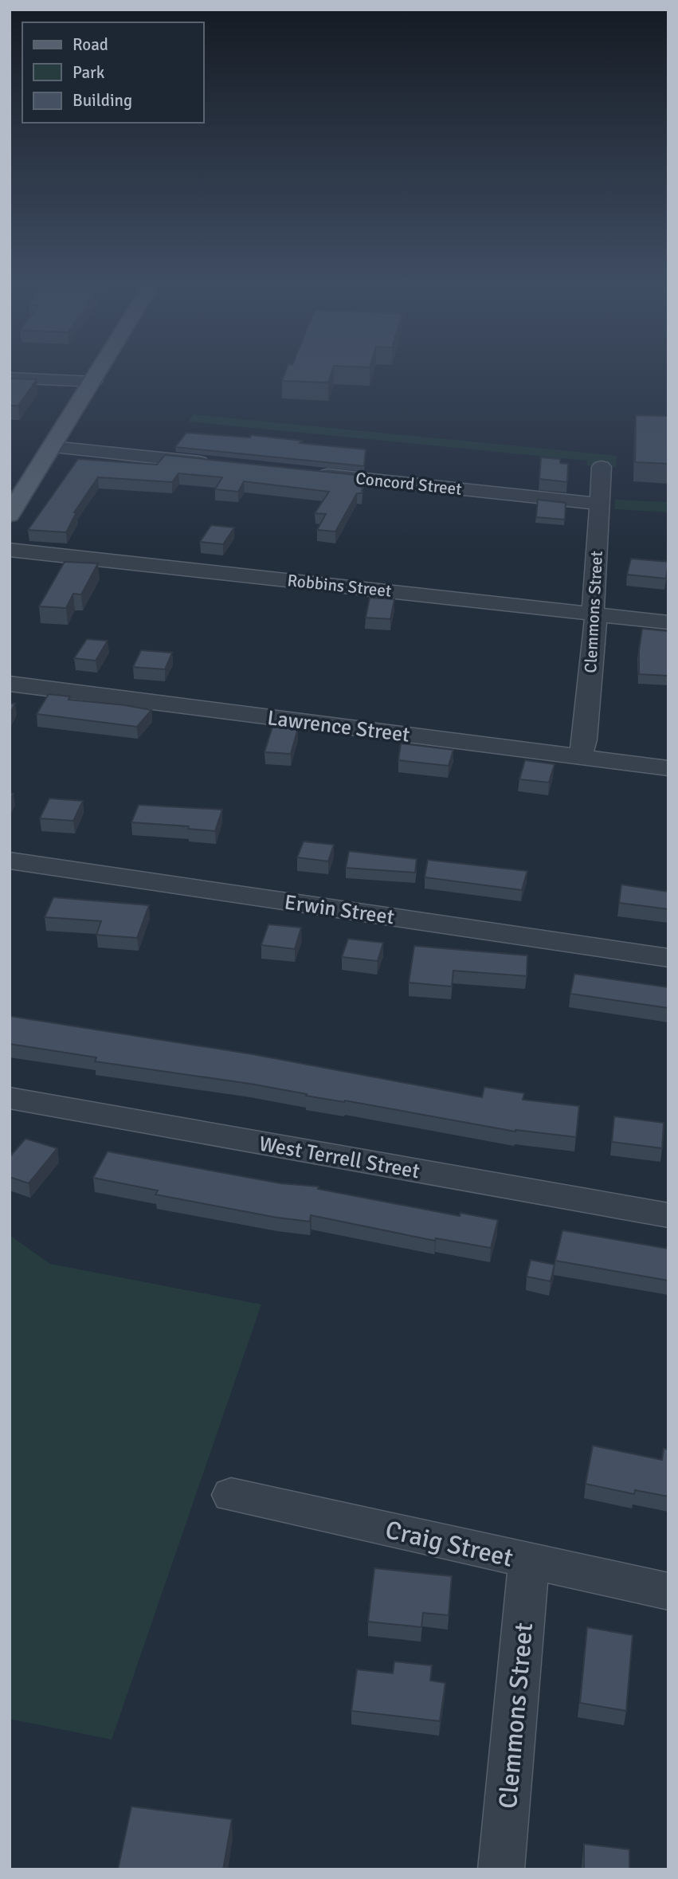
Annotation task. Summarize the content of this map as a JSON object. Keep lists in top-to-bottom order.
{
  "streets": {
    "street": [
      "Concord Street",
      "Robbins Street",
      "Clemmons Street",
      "Lawrence Street",
      "Erwin Street",
      "West Terrell Street",
      "Craig Street"
    ]
  },
  "crossings": [
    ["Concord Street", "Clemmons Street"],
    ["Robbins Street", "Clemmons Street"],
    ["Clemmons Street", "Lawrence Street"],
    ["Clemmons Street", "Craig Street"]
  ],
  "legend": ["Road", "Park", "Building"]
}
